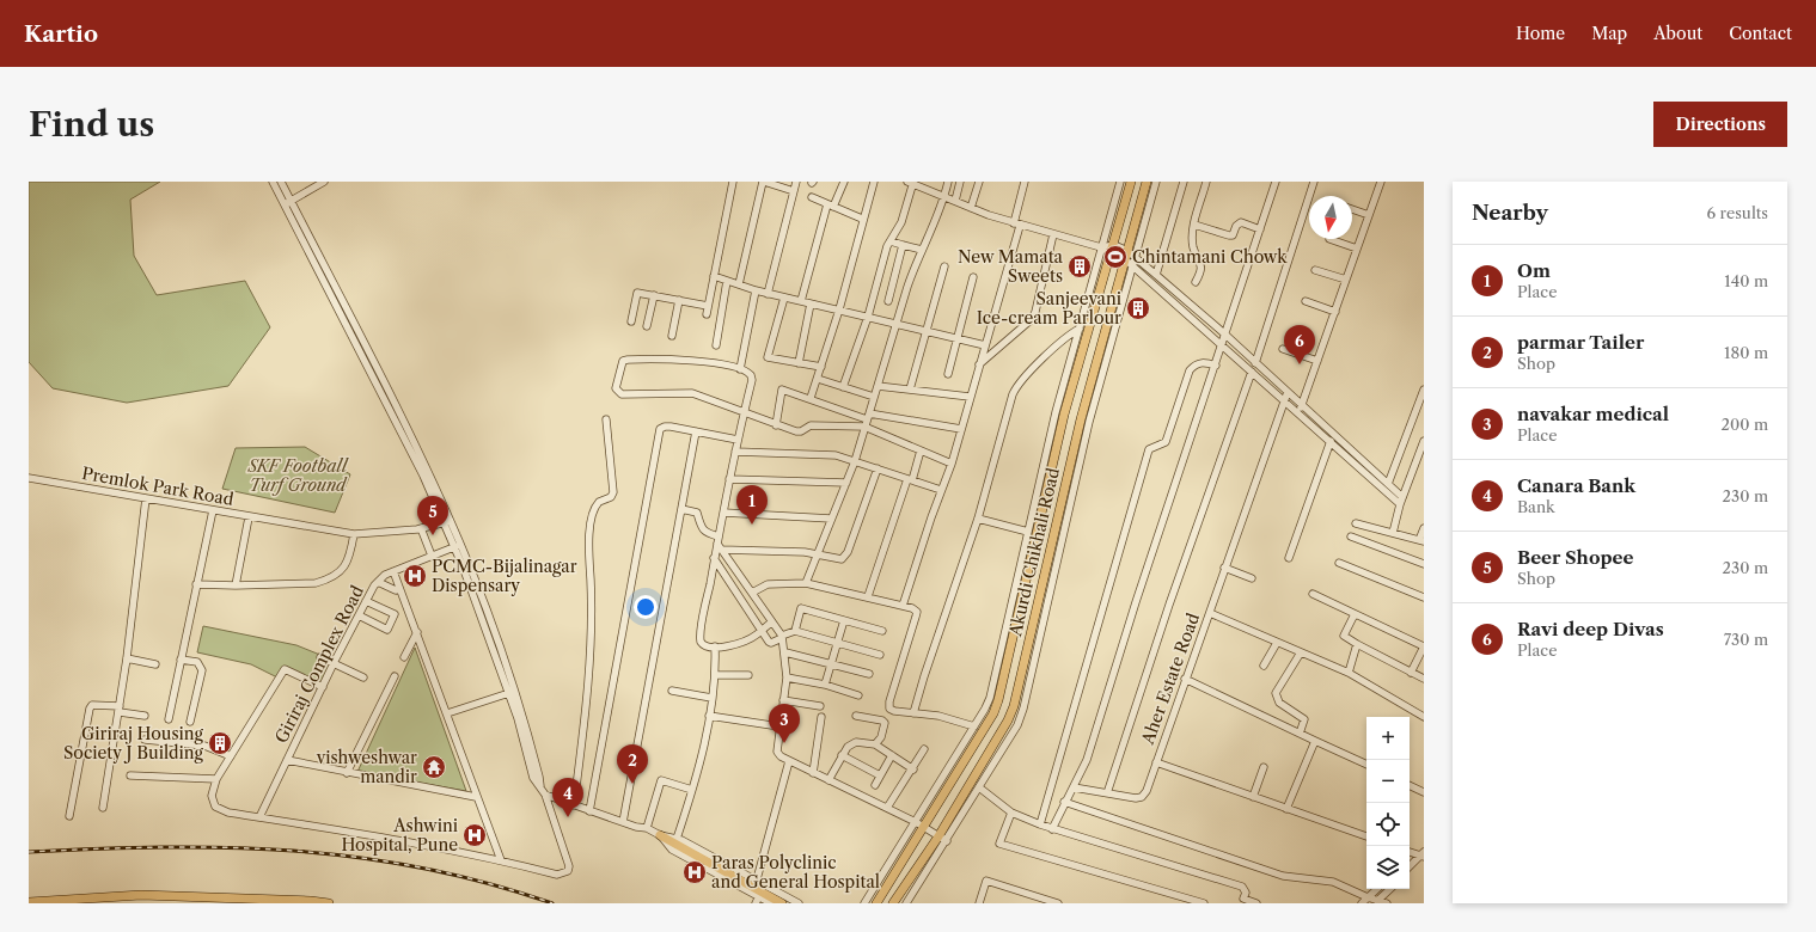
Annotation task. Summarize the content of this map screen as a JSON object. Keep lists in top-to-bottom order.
{
  "streets": {
    "main road": ["Akurdi Chikhali Road"],
    "street": ["Premlok Park Road", "Giriraj Complex Road", "Aher Estate Road"]
  },
  "parks": ["SKF Football Turf Ground"],
  "places": {
    "sports": ["Chintamani Chowk"],
    "building": ["New Mamata Sweets", "Sanjeevani Ice-cream Parlour", "Giriraj Housing Society J Building"],
    "hospital": ["PCMC-Bijalinagar Dispensary", "Ashwini Hospital, Pune", "Paras Polyclinic and General Hospital"],
    "temple": ["vishweshwar mandir"]
  },
  "north": "bottom",
  "page": {
    "header": "Kartio",
    "nav": [
      "Home",
      "Map",
      "About",
      "Contact"
    ],
    "buttons": "Directions",
    "title": "Find us",
    "heading": ["Nearby", "6 results"],
    "list": [
      {
        "mark": "1",
        "name": "Om",
        "note": "Place",
        "value": "140 m"
      },
      {
        "mark": "2",
        "name": "parmar Tailer",
        "note": "Shop",
        "value": "180 m"
      },
      {
        "mark": "3",
        "name": "navakar medical",
        "note": "Place",
        "value": "200 m"
      },
      {
        "mark": "4",
        "name": "Canara Bank",
        "note": "Bank",
        "value": "230 m"
      },
      {
        "mark": "5",
        "name": "Beer Shopee",
        "note": "Shop",
        "value": "230 m"
      },
      {
        "mark": "6",
        "name": "Ravi deep Divas",
        "note": "Place",
        "value": "730 m"
      }
    ],
    "pins": [
      "6",
      "1",
      "5",
      "3",
      "2",
      "4"
    ],
    "map_buttons": ["+", "−"]
  }
}
